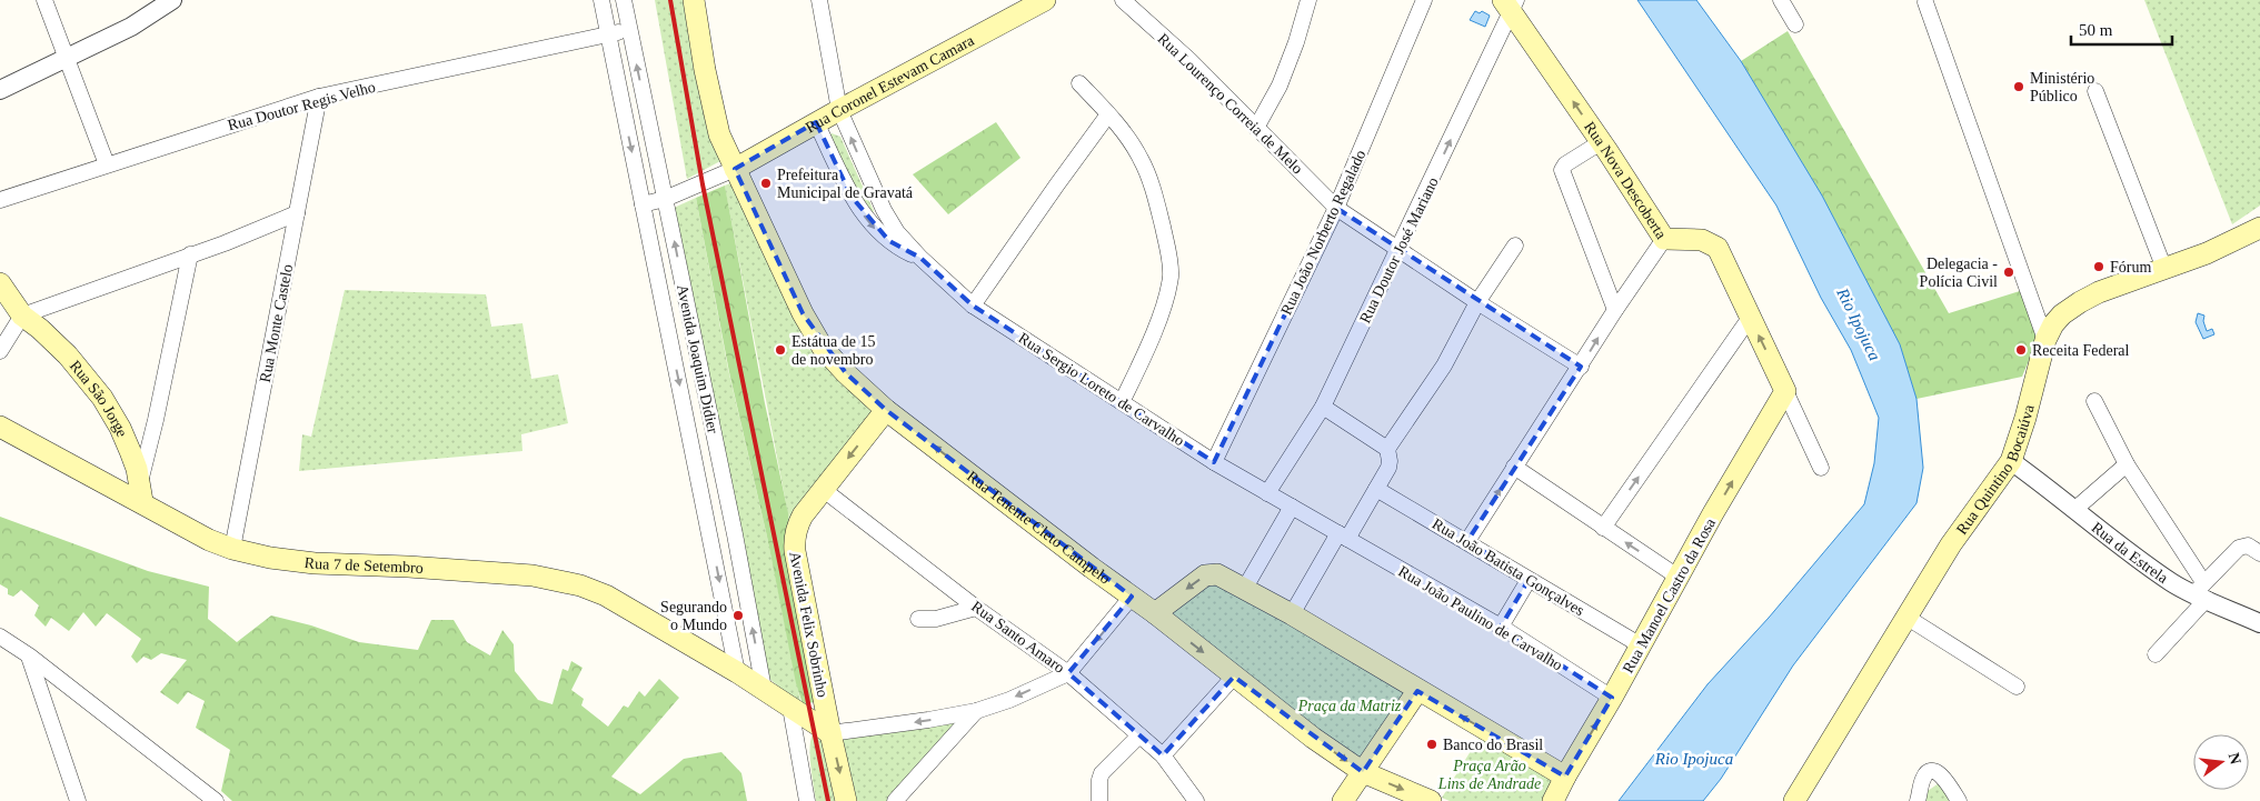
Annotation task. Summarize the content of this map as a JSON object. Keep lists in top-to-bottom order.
{
  "streets": {
    "main road": [
      "Rua Coronel Estevam Camara",
      "Rua Nova Descoberta",
      "Rua São Jorge",
      "Rua Quintino Bocaiúva",
      "Rua Tenente Cleto Campelo",
      "Rua 7 de Setembro",
      "Rua Manoel Castro da Rosa",
      "Avenida Felix Sobrinho"
    ],
    "street": [
      "Rua Lourenço Correia de Melo",
      "Rua Doutor Regis Velho",
      "Rua João Norberto Regalado",
      "Rua Doutor José Mariano",
      "Rua Monte Castelo",
      "Avenida Joaquim Didier",
      "Rua Sergio Loreto de Carvalho",
      "Rua da Estrela",
      "Rua João Batista Gonçalves",
      "Rua João Paulino de Carvalho",
      "Rua Santo Amaro"
    ]
  },
  "crossings": [
    ["Rua Coronel Estevam Camara", "Rua Sergio Loreto de Carvalho"],
    ["Rua Coronel Estevam Camara", "Rua Tenente Cleto Campelo"],
    ["Rua Lourenço Correia de Melo", "Rua João Norberto Regalado"],
    ["Rua Lourenço Correia de Melo", "Rua Doutor José Mariano"],
    ["Rua Doutor Regis Velho", "Rua Monte Castelo"],
    ["Rua Doutor Regis Velho", "Avenida Joaquim Didier"],
    ["Rua Nova Descoberta", "Rua Doutor José Mariano"],
    ["Rua Nova Descoberta", "Rua Manoel Castro da Rosa"],
    ["Rua João Norberto Regalado", "Rua Sergio Loreto de Carvalho"],
    ["Rua Doutor José Mariano", "Rua Sergio Loreto de Carvalho"],
    ["Rua Monte Castelo", "Rua 7 de Setembro"],
    ["Avenida Joaquim Didier", "Rua 7 de Setembro"],
    ["Rua Sergio Loreto de Carvalho", "Rua João Paulino de Carvalho"],
    ["Rua São Jorge", "Rua 7 de Setembro"],
    ["Rua Quintino Bocaiúva", "Rua da Estrela"],
    ["Rua Tenente Cleto Campelo", "Avenida Felix Sobrinho"],
    ["Rua 7 de Setembro", "Avenida Felix Sobrinho"],
    ["Rua João Batista Gonçalves", "Rua Manoel Castro da Rosa"],
    ["Rua Manoel Castro da Rosa", "Rua João Paulino de Carvalho"],
    ["Avenida Felix Sobrinho", "Rua Santo Amaro"]
  ],
  "one_way": [
    "Rua Nova Descoberta",
    "Rua Doutor José Mariano",
    "Rua Manoel Castro da Rosa",
    "Avenida Felix Sobrinho"
  ],
  "water": ["Rio Ipojuca"],
  "parks": ["Praça da Matriz", "Praça Arão Lins de Andrade"],
  "places": [
    "Ministério Público",
    "Prefeitura Municipal de Gravatá",
    "Fórum",
    "Delegacia - Polícia Civil",
    "Estátua de 15 de novembro",
    "Receita Federal",
    "Segurando o Mundo",
    "Banco do Brasil"
  ],
  "scale_bar": "50 m",
  "north": "right"
}
